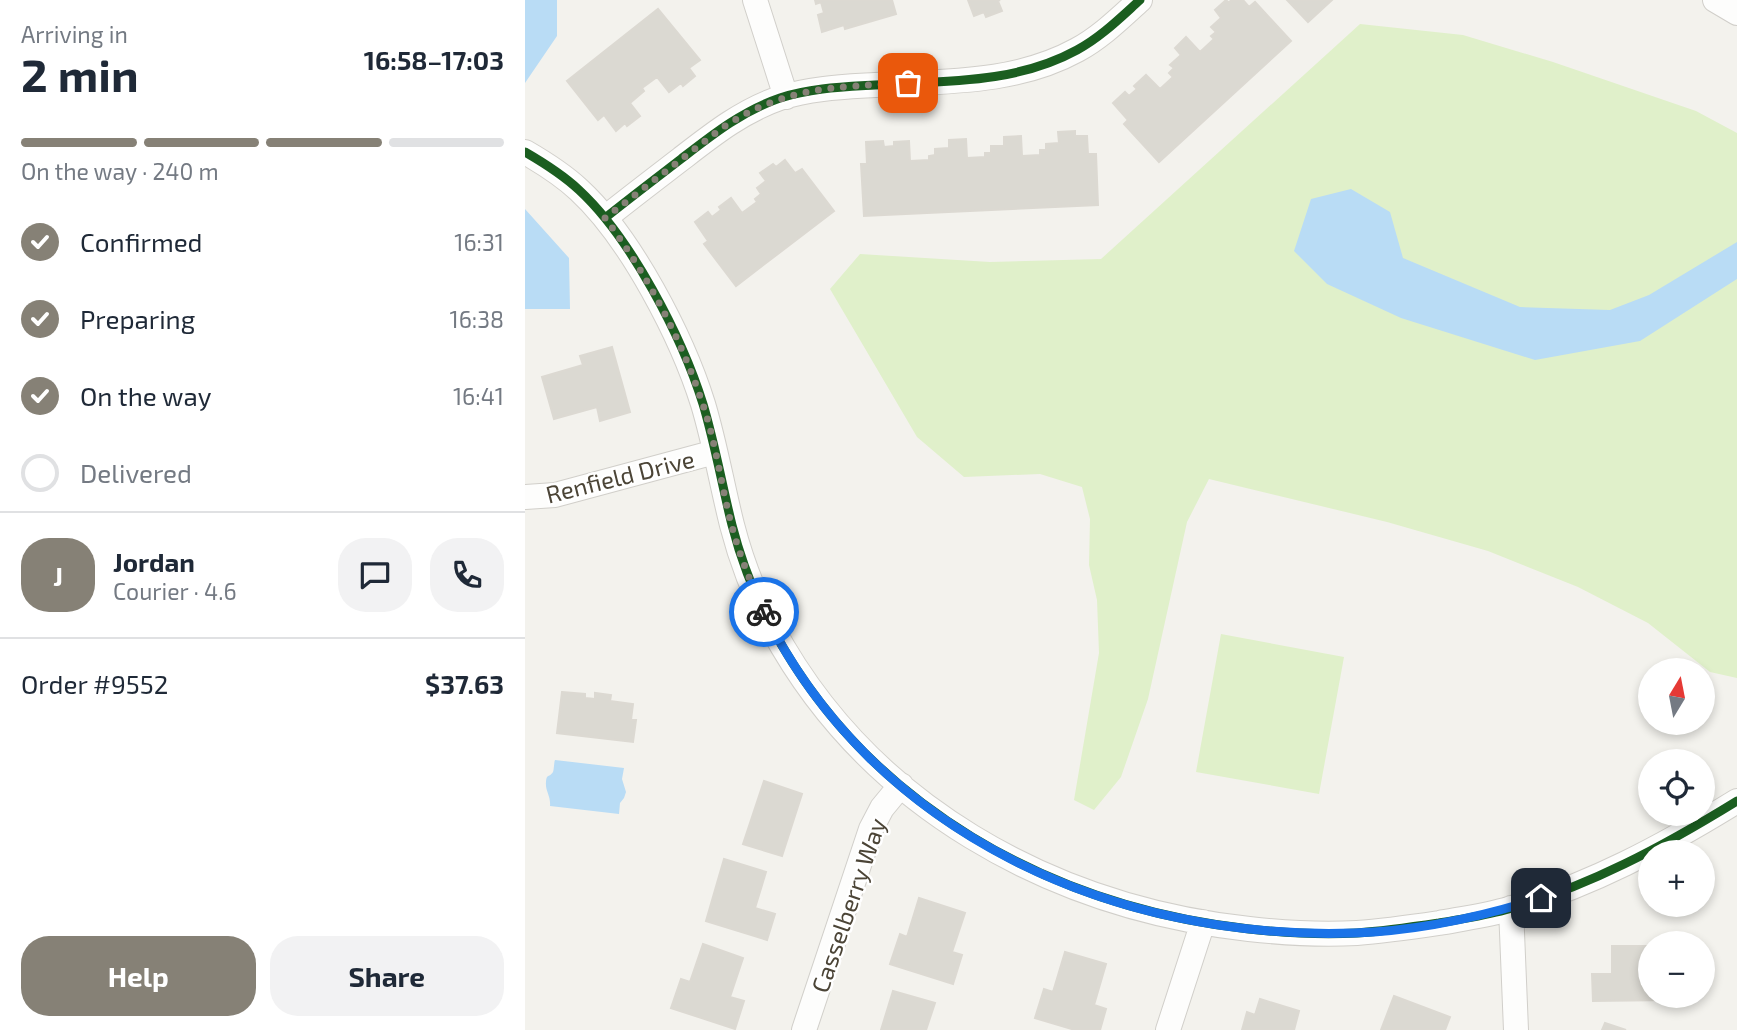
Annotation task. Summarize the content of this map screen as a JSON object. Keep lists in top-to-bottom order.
{
  "streets": {
    "street": ["Renfield Drive", "Casselberry Way"]
  },
  "north": "top",
  "page": {
    "heading": ["2 min", "Arriving in", "16:58–17:03"],
    "panel": [
      "Jordan",
      "Courier · 4.6",
      "Order #9552",
      "$37.63"
    ],
    "bar": "On the way · 240 m",
    "list": [
      ["Confirmed", "16:31"],
      ["Preparing", "16:38"],
      ["On the way", "16:41"],
      "Delivered"
    ],
    "round": "J",
    "map_buttons": ["+", "−"],
    "buttons": ["Help", "Share"]
  }
}
